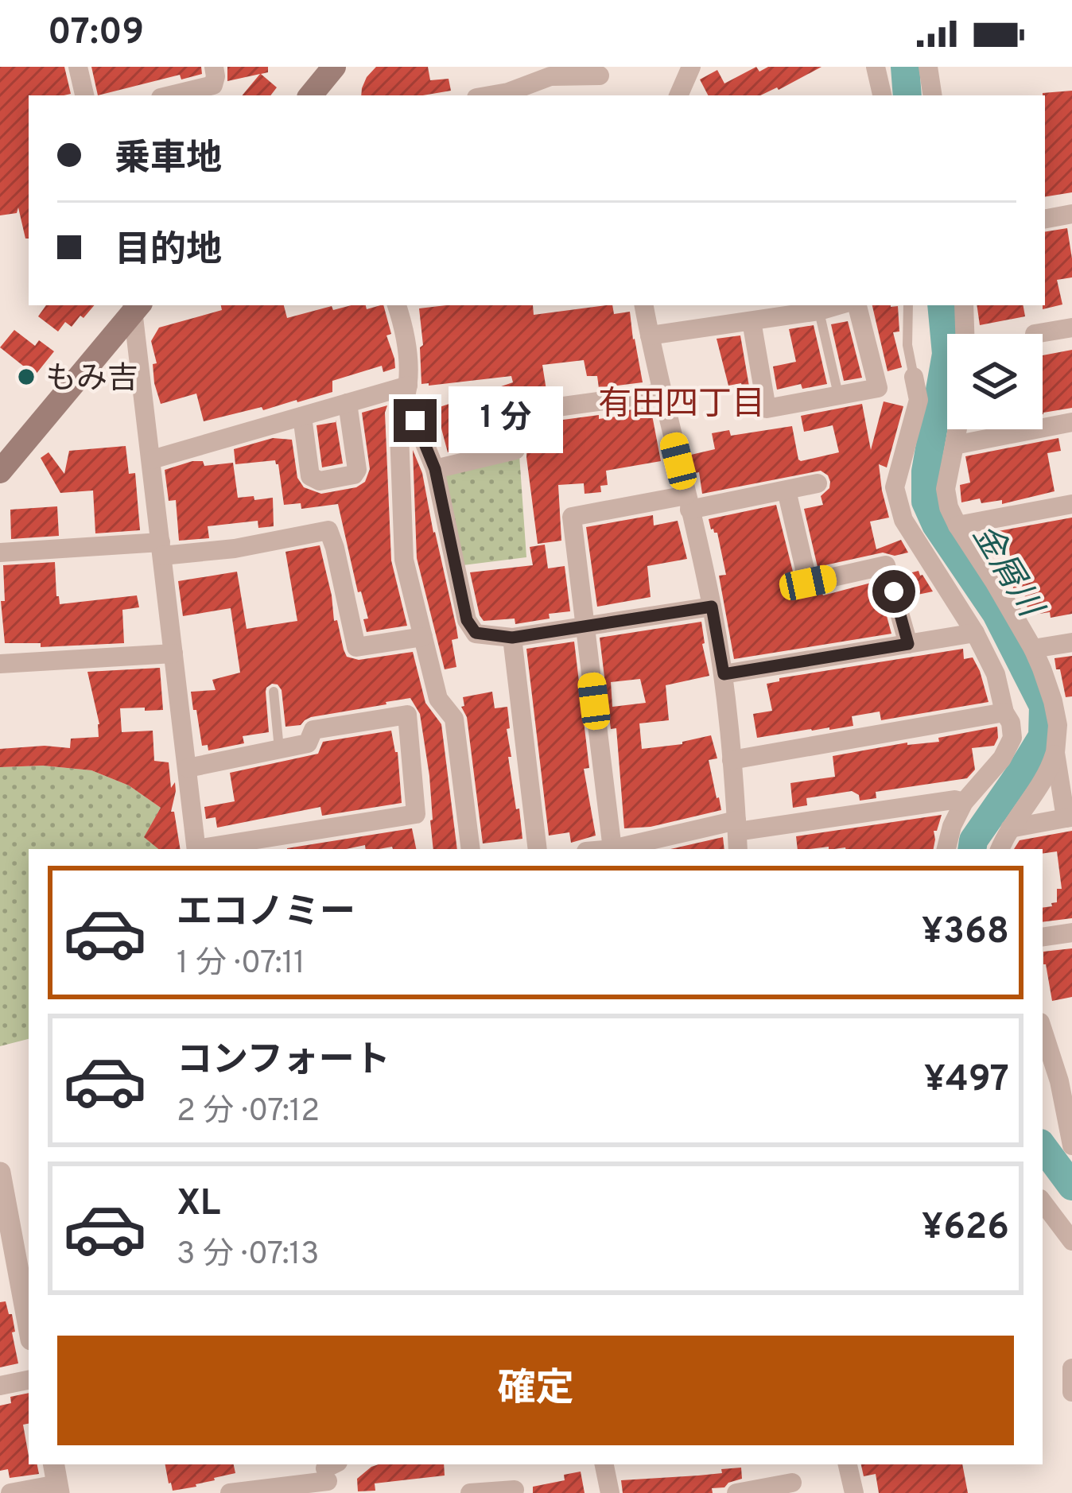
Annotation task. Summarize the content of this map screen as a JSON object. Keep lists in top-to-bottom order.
{
  "districts": ["有田四丁目"],
  "water": ["金屑川"],
  "places": ["もみ吉"],
  "page": {
    "status": "07:09",
    "banner": ["乗車地", "目的地"],
    "bubble": "1 分",
    "list": [
      {
        "name": "エコノミー",
        "note": "1 分 · 07:11",
        "value": "¥368"
      },
      {
        "name": "コンフォート",
        "note": "2 分 · 07:12",
        "value": "¥497"
      },
      {
        "name": "XL",
        "note": "3 分 · 07:13",
        "value": "¥626"
      }
    ],
    "buttons": "確定"
  }
}
